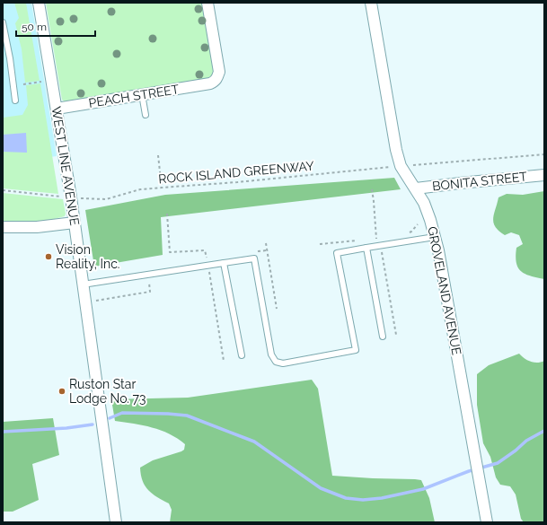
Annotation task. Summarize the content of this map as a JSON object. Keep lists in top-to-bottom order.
{
  "streets": {
    "street": [
      "PEACH STREET",
      "WEST LINE AVENUE",
      "BONITA STREET",
      "GROVELAND AVENUE"
    ],
    "path": ["ROCK ISLAND GREENWAY"]
  },
  "crossings": [
    ["PEACH STREET", "WEST LINE AVENUE"],
    ["BONITA STREET", "GROVELAND AVENUE"]
  ],
  "places": ["Vision Reality, Inc.", "Ruston Star Lodge No. 73"],
  "scale_bar": "50 m"
}
